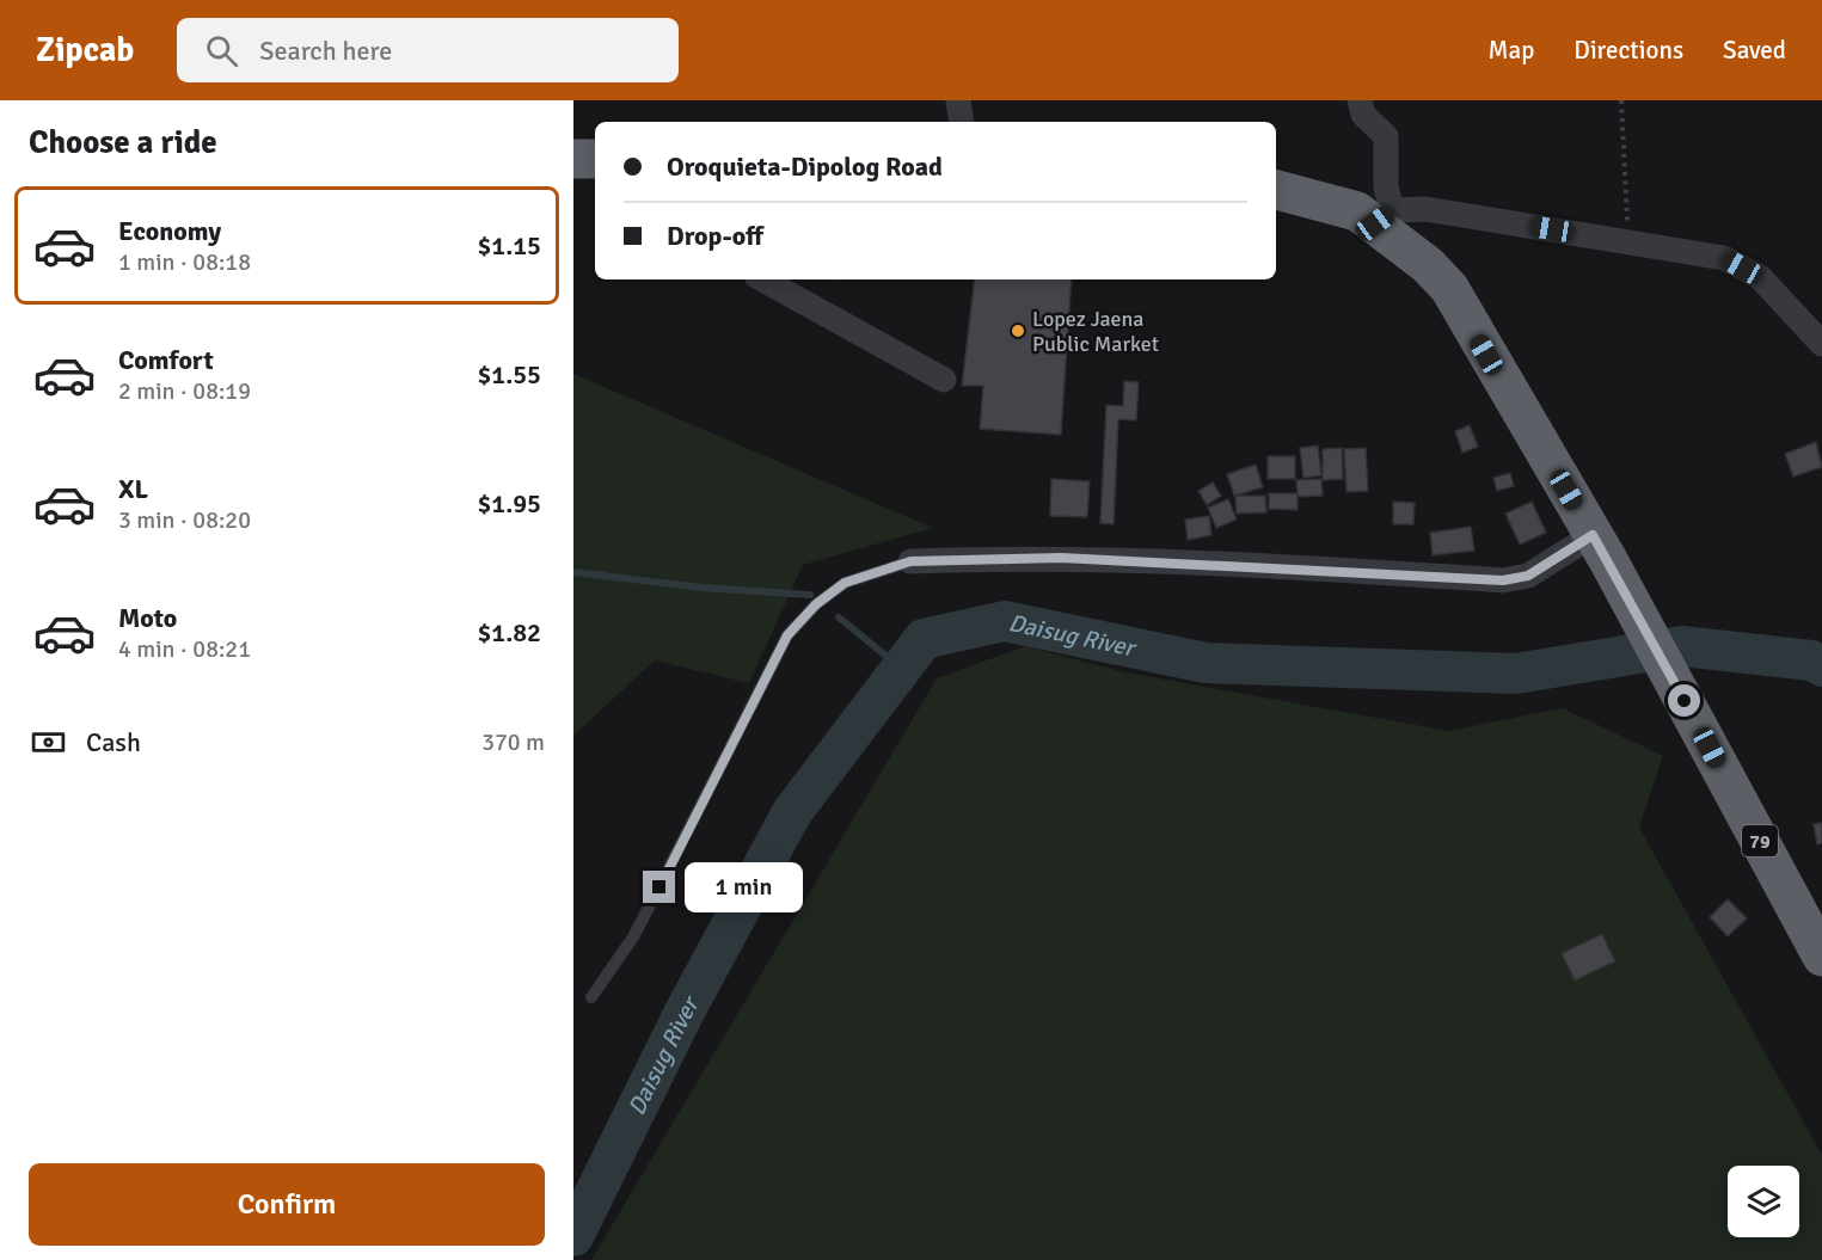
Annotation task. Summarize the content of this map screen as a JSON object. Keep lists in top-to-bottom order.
{
  "streets": {
    "highway": ["79"]
  },
  "water": ["Daisug River"],
  "places": ["Lopez Jaena Public Market"],
  "page": {
    "header": "Zipcab",
    "search": "Search here",
    "nav": ["Map", "Directions", "Saved"],
    "heading": "Choose a ride",
    "banner": ["Oroquieta-Dipolog Road", "Drop-off"],
    "list": [
      {
        "name": "Economy",
        "note": "1 min · 08:18",
        "value": "$1.15"
      },
      {
        "name": "Comfort",
        "note": "2 min · 08:19",
        "value": "$1.55"
      },
      {
        "name": "XL",
        "note": "3 min · 08:20",
        "value": "$1.95"
      },
      {
        "name": "Moto",
        "note": "4 min · 08:21",
        "value": "$1.82"
      }
    ],
    "pay": ["Cash", "370 m"],
    "bubble": "1 min",
    "buttons": "Confirm"
  }
}
